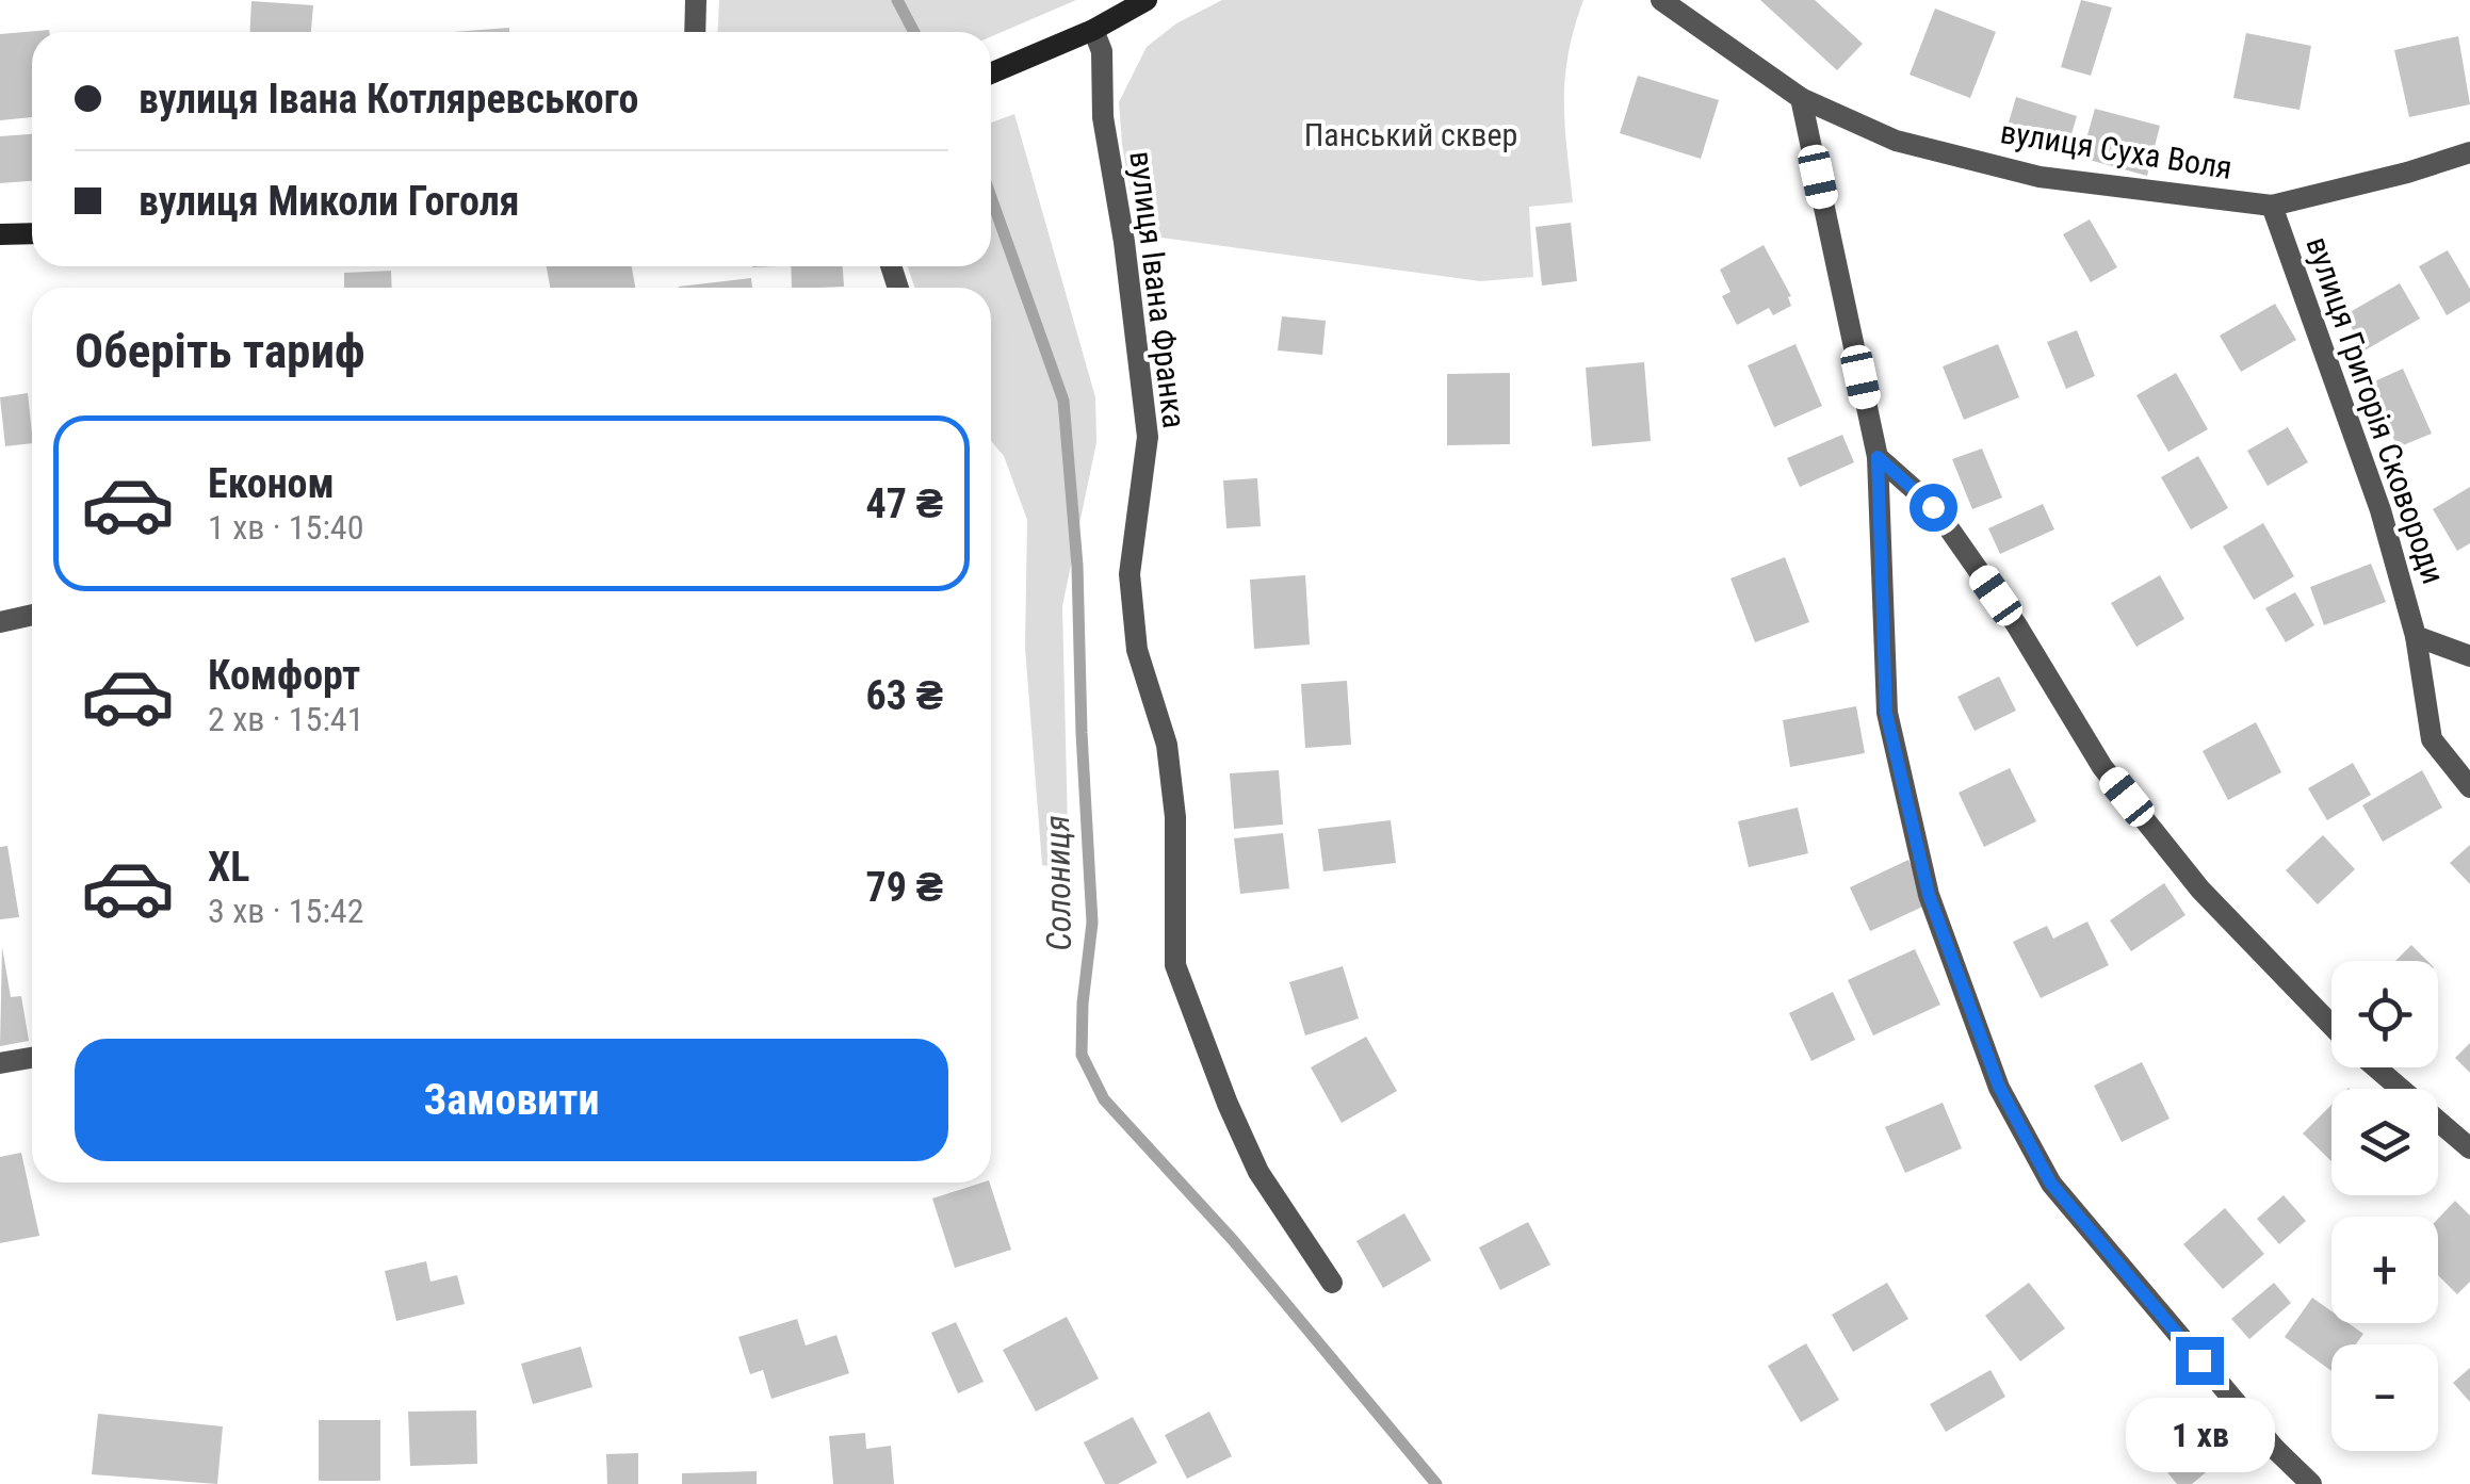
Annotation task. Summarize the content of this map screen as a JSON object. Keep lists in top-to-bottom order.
{
  "streets": {
    "street": ["вулиця Суха Воля", "вулиця Івана Франка", "вулиця Григорія Сковороди"]
  },
  "crossings": [
    ["вулиця Суха Воля", "вулиця Григорія Сковороди"]
  ],
  "water": ["Солониця"],
  "parks": ["Панський сквер"],
  "page": {
    "banner": ["вулиця Івана Котляревського", "вулиця Миколи Гоголя"],
    "heading": "Оберіть тариф",
    "list": [
      {
        "name": "Економ",
        "note": "1 хв · 15:40",
        "value": "47 ₴"
      },
      {
        "name": "Комфорт",
        "note": "2 хв · 15:41",
        "value": "63 ₴"
      },
      {
        "name": "XL",
        "note": "3 хв · 15:42",
        "value": "79 ₴"
      }
    ],
    "map_buttons": ["+", "−"],
    "buttons": "Замовити",
    "bubble": "1 хв"
  }
}
